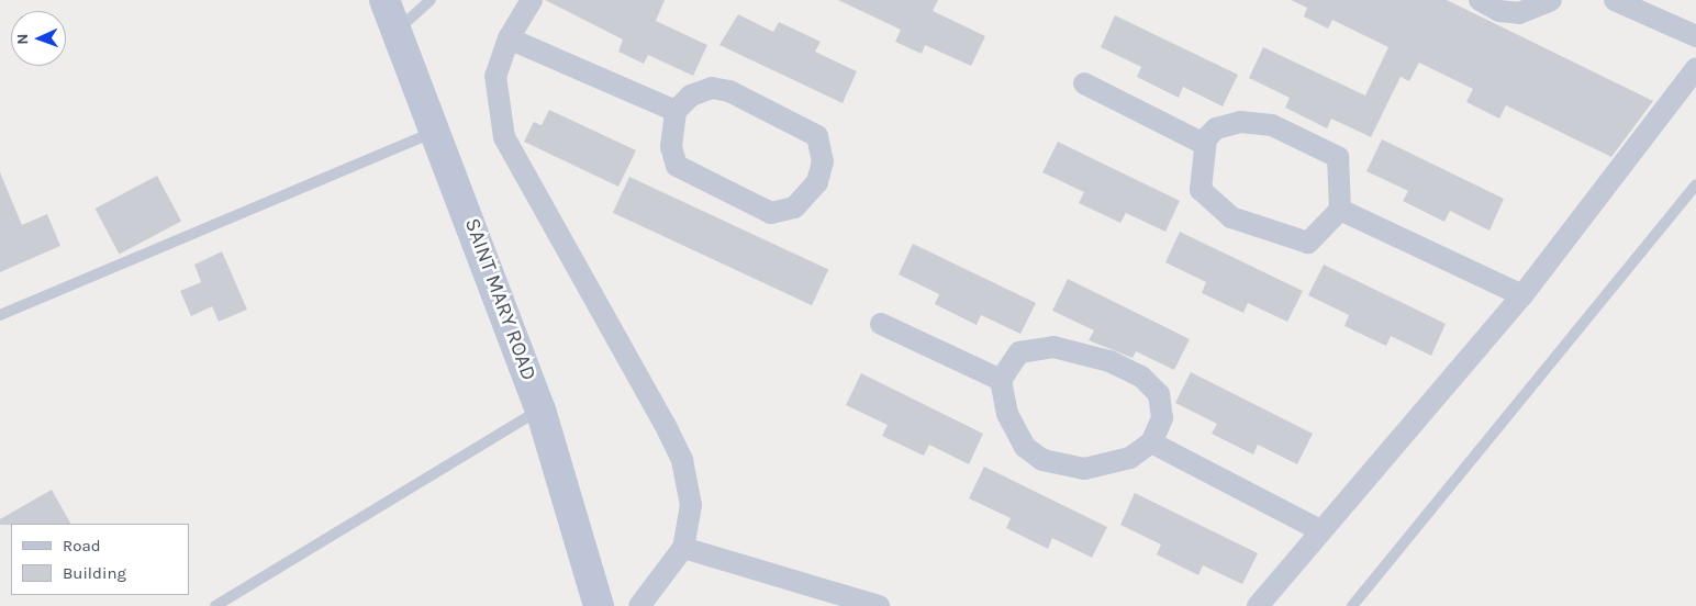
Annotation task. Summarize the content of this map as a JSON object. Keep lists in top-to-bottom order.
{
  "streets": {
    "street": ["SAINT MARY ROAD"]
  },
  "legend": ["Road", "Building"],
  "north": "left"
}
